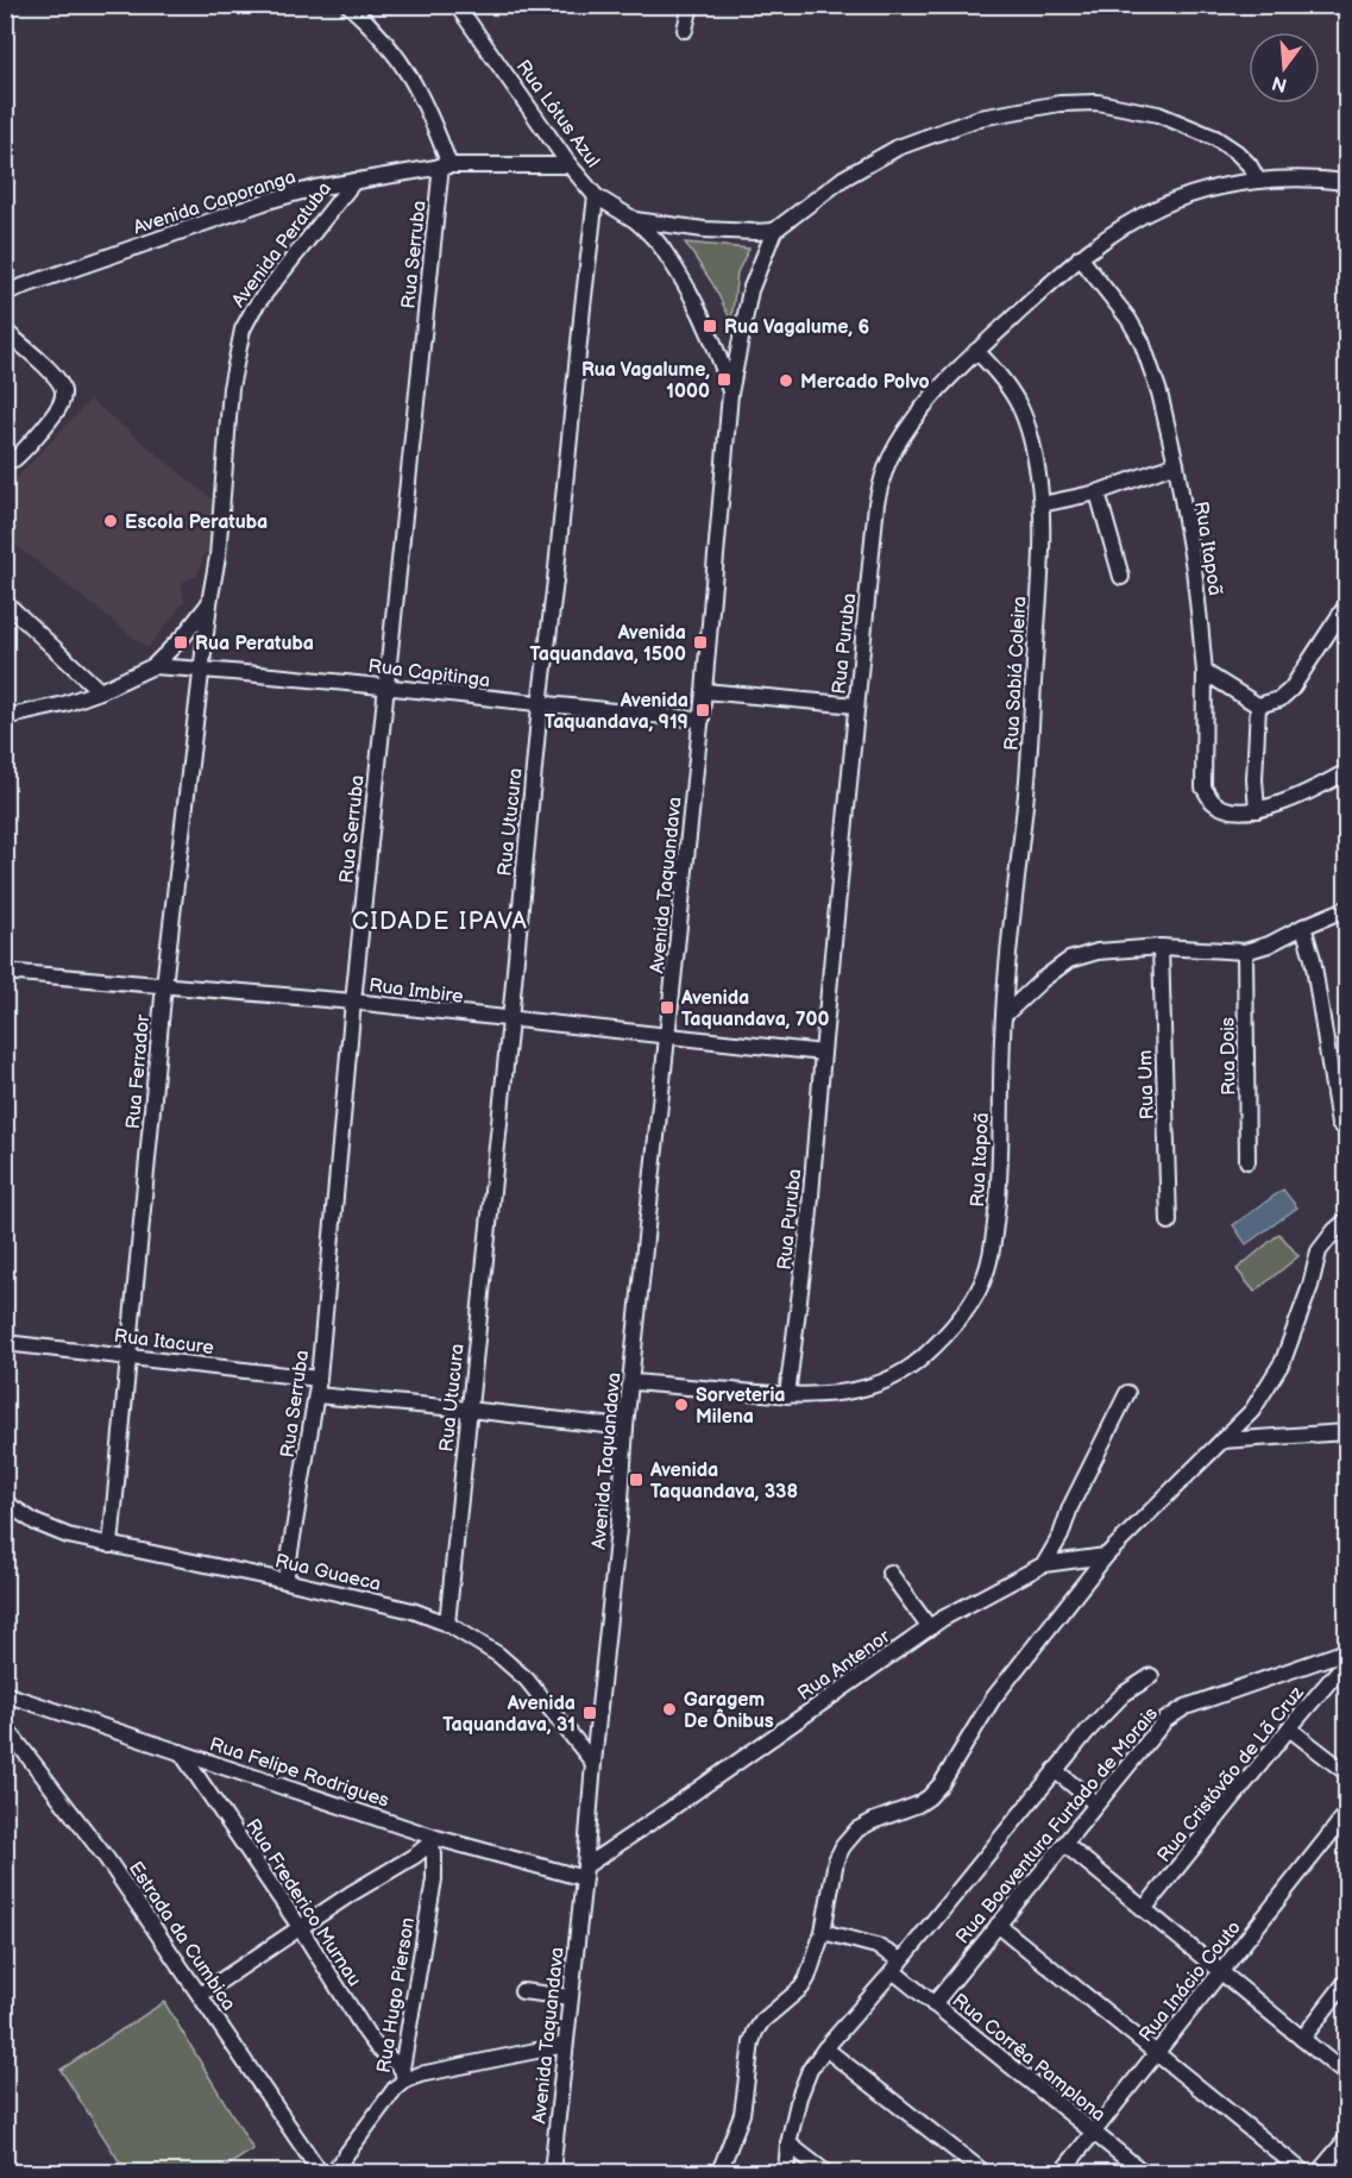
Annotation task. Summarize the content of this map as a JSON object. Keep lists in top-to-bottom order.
{
  "streets": {
    "street": [
      "Rua Lótus Azul",
      "Avenida Caporanga",
      "Avenida Peratuba",
      "Rua Serruba",
      "Rua Itapoã",
      "Rua Puruba",
      "Rua Capitinga",
      "Rua Sabiá Coleira",
      "Rua Utucura",
      "Avenida Taquandava",
      "Rua Imbire",
      "Rua Dois",
      "Rua Ferrador",
      "Rua Um",
      "Rua Itacure",
      "Rua Guaeca",
      "Rua Antenor",
      "Rua Felipe Rodrigues",
      "Rua Cristóvão de Lã Cruz",
      "Rua Boaventura Furtado de Morais",
      "Rua Frederico Murnau",
      "Estrada da Cumbica",
      "Rua Inácio Couto",
      "Rua Hugo Pierson",
      "Rua Corrêa Pamplona"
    ]
  },
  "crossings": [
    ["Rua Lótus Azul", "Avenida Caporanga"],
    ["Rua Lótus Azul", "Rua Utucura"],
    ["Rua Lótus Azul", "Avenida Taquandava"],
    ["Avenida Caporanga", "Avenida Peratuba"],
    ["Avenida Caporanga", "Rua Serruba"],
    ["Avenida Peratuba", "Rua Capitinga"],
    ["Avenida Peratuba", "Rua Ferrador"],
    ["Rua Serruba", "Rua Capitinga"],
    ["Rua Serruba", "Rua Imbire"],
    ["Rua Serruba", "Rua Itacure"],
    ["Rua Serruba", "Rua Guaeca"],
    ["Rua Itapoã", "Rua Puruba"],
    ["Rua Itapoã", "Rua Sabiá Coleira"],
    ["Rua Itapoã", "Avenida Taquandava"],
    ["Rua Puruba", "Rua Sabiá Coleira"],
    ["Rua Puruba", "Rua Imbire"],
    ["Rua Capitinga", "Rua Utucura"],
    ["Rua Capitinga", "Avenida Taquandava"],
    ["Rua Capitinga", "Rua Ferrador"],
    ["Rua Utucura", "Rua Imbire"],
    ["Rua Utucura", "Rua Guaeca"],
    ["Avenida Taquandava", "Rua Imbire"],
    ["Avenida Taquandava", "Rua Guaeca"],
    ["Avenida Taquandava", "Rua Antenor"],
    ["Avenida Taquandava", "Rua Felipe Rodrigues"],
    ["Rua Imbire", "Rua Ferrador"],
    ["Rua Ferrador", "Rua Itacure"],
    ["Rua Ferrador", "Rua Guaeca"],
    ["Rua Antenor", "Rua Felipe Rodrigues"],
    ["Rua Felipe Rodrigues", "Rua Frederico Murnau"],
    ["Rua Felipe Rodrigues", "Rua Hugo Pierson"],
    ["Rua Boaventura Furtado de Morais", "Rua Corrêa Pamplona"],
    ["Rua Frederico Murnau", "Rua Hugo Pierson"],
    ["Rua Inácio Couto", "Rua Corrêa Pamplona"]
  ],
  "districts": ["CIDADE IPAVA"],
  "places": {
    "transit": [
      "Rua Vagalume, 6",
      "Rua Vagalume, 1000",
      "Rua Peratuba",
      "Avenida Taquandava, 1500",
      "Avenida Taquandava, 919",
      "Avenida Taquandava, 700",
      "Avenida Taquandava, 338",
      "Avenida Taquandava, 31"
    ],
    "other": [
      "Mercado Polvo",
      "Escola Peratuba",
      "Sorveteria Milena",
      "Garagem De Ônibus"
    ]
  },
  "north": "bottom"
}
